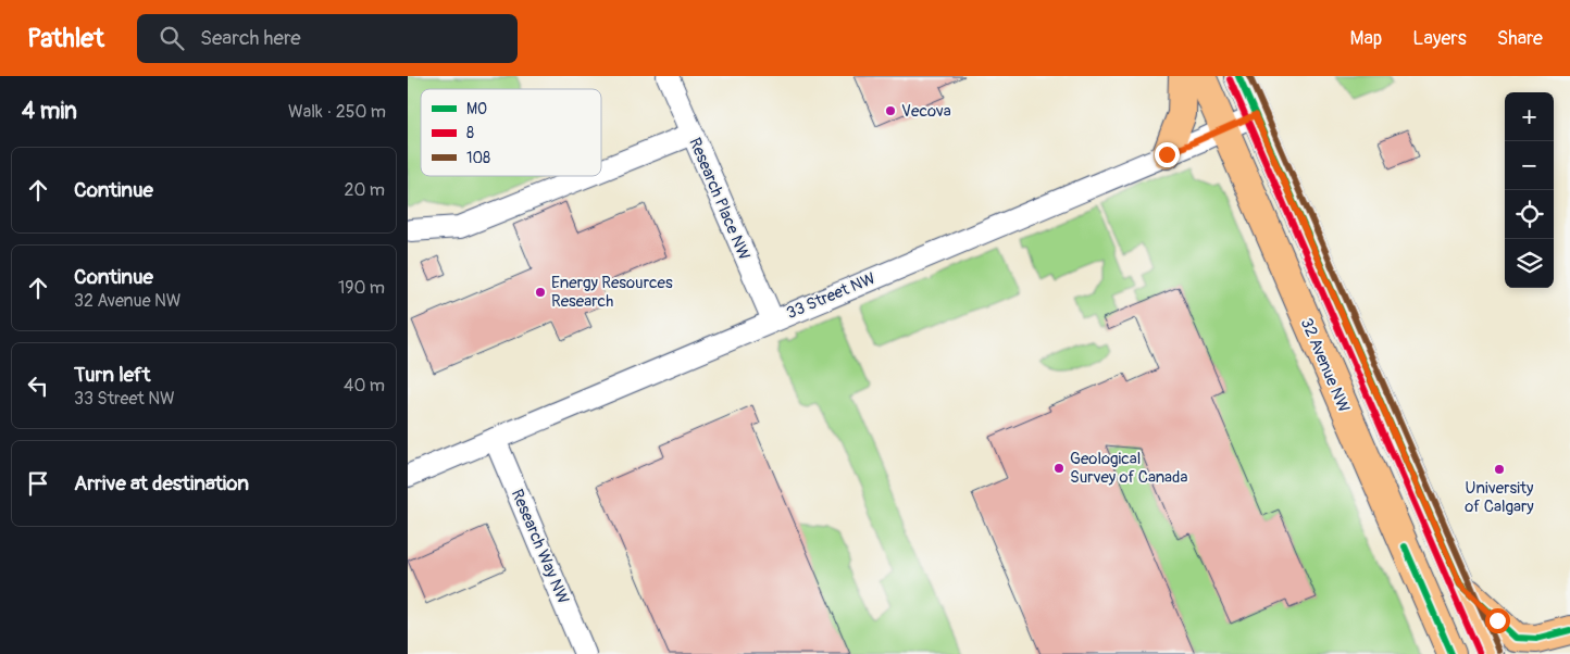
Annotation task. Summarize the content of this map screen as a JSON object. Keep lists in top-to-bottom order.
{
  "streets": {
    "main road": ["32 Avenue NW"],
    "street": ["Research Place NW", "33 Street NW", "Research Way NW"]
  },
  "crossings": [
    ["Research Place NW", "33 Street NW"],
    ["33 Street NW", "32 Avenue NW"],
    ["33 Street NW", "Research Way NW"]
  ],
  "places": [
    "Vecova",
    "Energy Resources Research",
    "Geological Survey of Canada",
    "University of Calgary"
  ],
  "lines": ["transit line MO", "transit line 108", "transit line 8"],
  "legend": ["MO", "8", "108"],
  "page": {
    "header": "Pathlet",
    "search": "Search here",
    "nav": ["Map", "Layers", "Share"],
    "heading": ["4 min", "Walk · 250 m"],
    "map_buttons": ["+", "−"],
    "list": [
      ["Continue", "20 m"],
      ["Continue", "32 Avenue NW", "190 m"],
      ["Turn left", "33 Street NW", "40 m"],
      "Arrive at destination"
    ]
  }
}
